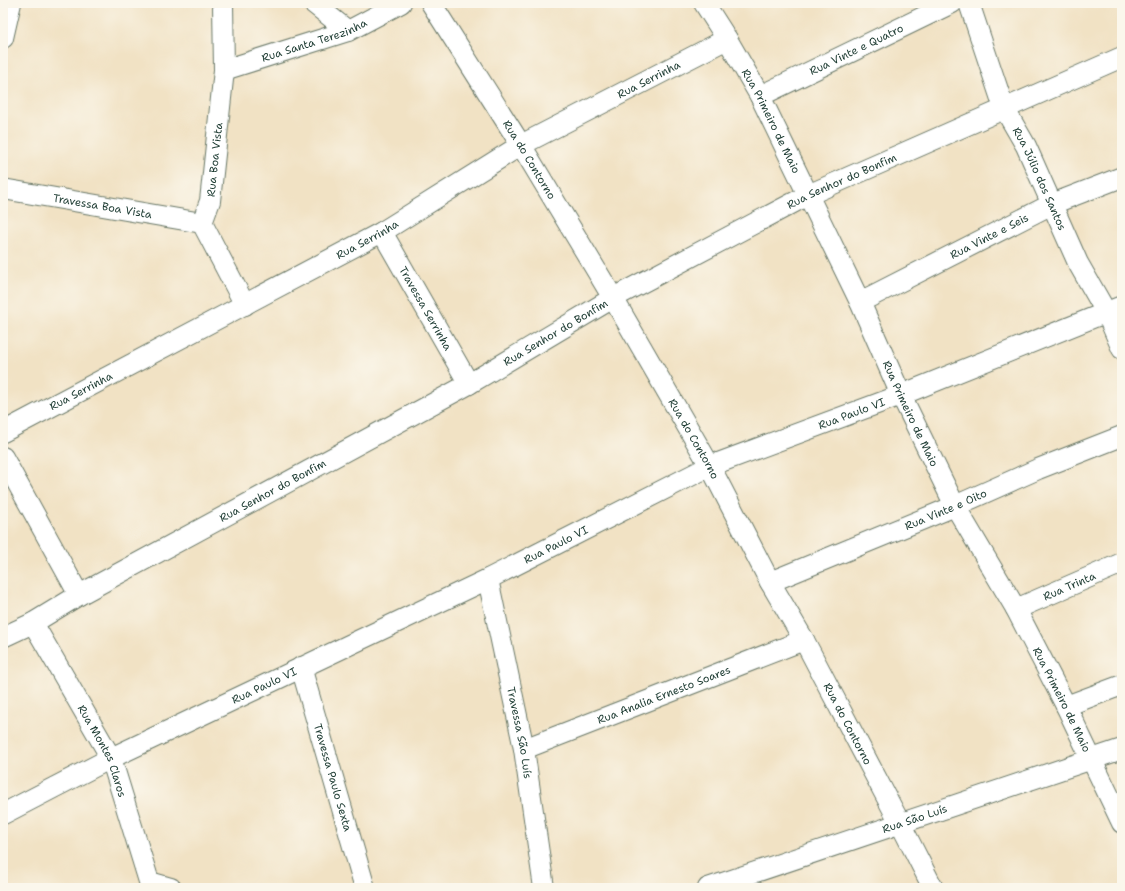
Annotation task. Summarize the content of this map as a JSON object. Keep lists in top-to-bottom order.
{
  "streets": {
    "street": [
      "Rua Santa Terezinha",
      "Rua Vinte e Quatro",
      "Rua Serrinha",
      "Rua Primeiro de Maio",
      "Rua Boa Vista",
      "Rua do Contorno",
      "Rua Júlio dos Santos",
      "Rua Senhor do Bonfim",
      "Travessa Boa Vista",
      "Rua Vinte e Seis",
      "Travessa Serrinha",
      "Rua Paulo VI",
      "Rua Vinte e Oito",
      "Rua Trinta",
      "Rua Analia Ernesto Soares",
      "Travessa São Luís",
      "Rua Montes Claros",
      "Travessa Paulo Sexta",
      "Rua São Luís"
    ]
  },
  "crossings": [
    ["Rua Santa Terezinha", "Rua Boa Vista"],
    ["Rua Vinte e Quatro", "Rua Primeiro de Maio"],
    ["Rua Serrinha", "Rua Primeiro de Maio"],
    ["Rua Serrinha", "Rua do Contorno"],
    ["Rua Serrinha", "Travessa Serrinha"],
    ["Rua Primeiro de Maio", "Rua Senhor do Bonfim"],
    ["Rua Primeiro de Maio", "Rua Vinte e Seis"],
    ["Rua Primeiro de Maio", "Rua Paulo VI"],
    ["Rua Primeiro de Maio", "Rua Vinte e Oito"],
    ["Rua Primeiro de Maio", "Rua Trinta"],
    ["Rua Primeiro de Maio", "Rua São Luís"],
    ["Rua Boa Vista", "Travessa Boa Vista"],
    ["Rua do Contorno", "Rua Senhor do Bonfim"],
    ["Rua do Contorno", "Rua Paulo VI"],
    ["Rua do Contorno", "Rua Vinte e Oito"],
    ["Rua do Contorno", "Rua Analia Ernesto Soares"],
    ["Rua do Contorno", "Rua São Luís"],
    ["Rua Júlio dos Santos", "Rua Senhor do Bonfim"],
    ["Rua Júlio dos Santos", "Rua Vinte e Seis"],
    ["Rua Júlio dos Santos", "Rua Paulo VI"],
    ["Rua Senhor do Bonfim", "Travessa Serrinha"],
    ["Rua Senhor do Bonfim", "Rua Montes Claros"],
    ["Rua Paulo VI", "Travessa São Luís"],
    ["Rua Paulo VI", "Rua Montes Claros"],
    ["Rua Paulo VI", "Travessa Paulo Sexta"],
    ["Rua Analia Ernesto Soares", "Travessa São Luís"]
  ]
}
